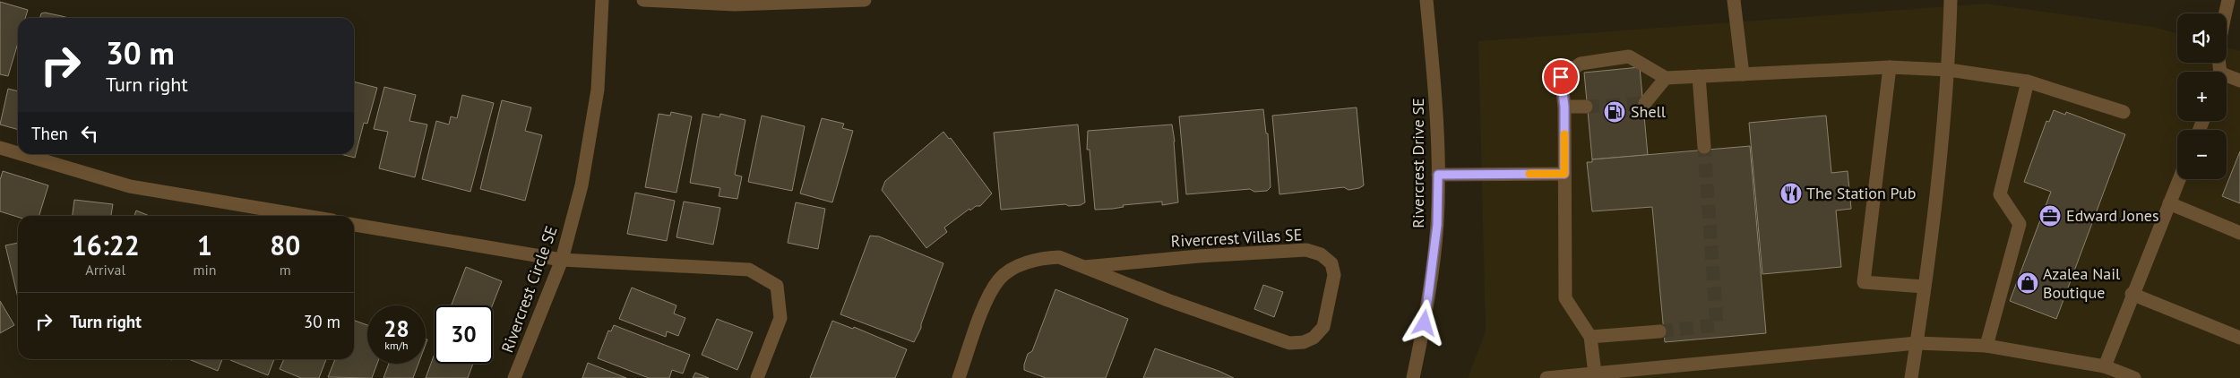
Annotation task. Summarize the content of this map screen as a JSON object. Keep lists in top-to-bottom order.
{
  "streets": {
    "street": ["Rivercrest Drive SE", "Rivercrest Villas SE", "Rivercrest Circle SE"]
  },
  "places": {
    "fuel station": ["Shell"],
    "restaurant": ["The Station Pub"],
    "office": ["Edward Jones"],
    "shop": ["Azalea Nail Boutique"]
  },
  "page": {
    "map_buttons": ["+", "−"],
    "turn": ["30 m", "Turn right"],
    "then": "Then",
    "eta": [
      "16:22",
      "Arrival",
      "1",
      "min",
      "80",
      "m"
    ],
    "list": [
      {
        "name": "Turn right",
        "value": "30 m"
      }
    ],
    "speed": "28 km/h",
    "limit": "30"
  }
}
